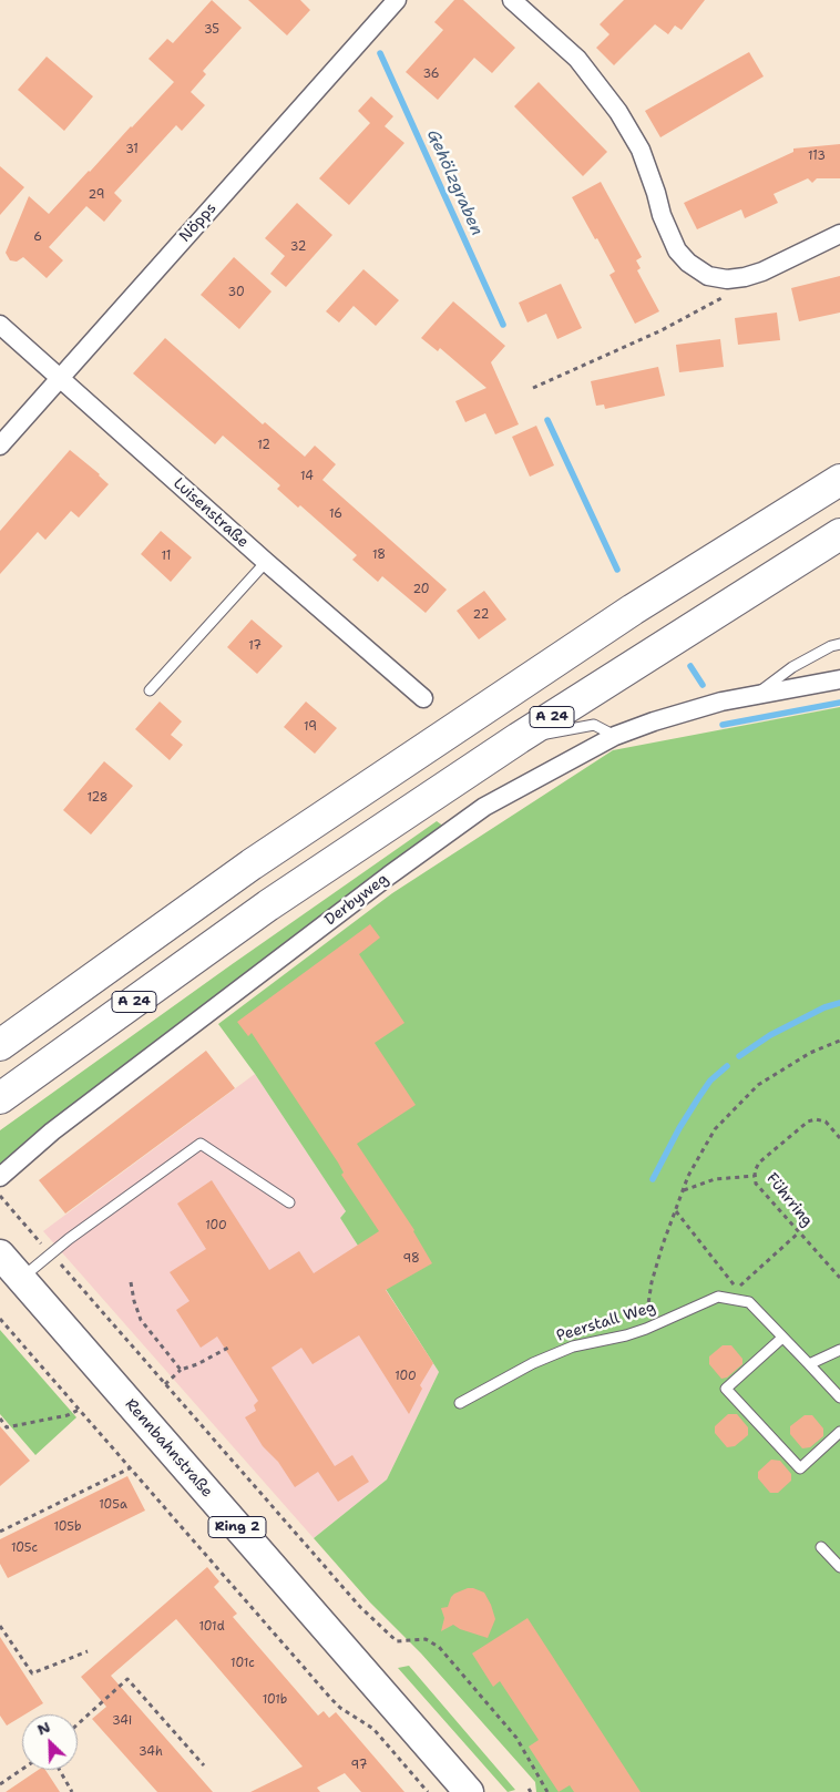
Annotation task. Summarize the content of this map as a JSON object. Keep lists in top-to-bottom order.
{
  "streets": {
    "highway": ["A 24"],
    "main road": ["Rennbahnstraße", "Ring 2"],
    "street": ["Nöpps", "Luisenstraße", "Derbyweg"],
    "lane": ["Peerstall Weg"],
    "path": ["Führring"]
  },
  "crossings": [
    ["Nöpps", "Luisenstraße"]
  ],
  "water": ["Gehölzgraben"],
  "house_numbers": [
    "35",
    "36",
    "31",
    "113",
    "29",
    "6",
    "32",
    "30",
    "12",
    "14",
    "16",
    "18",
    "11",
    "20",
    "22",
    "17",
    "19",
    "128",
    "100",
    "98",
    "100",
    "105a",
    "105b",
    "105c",
    "101d",
    "101c",
    "101b",
    "34i",
    "34h",
    "97"
  ],
  "north": "top left"
}
